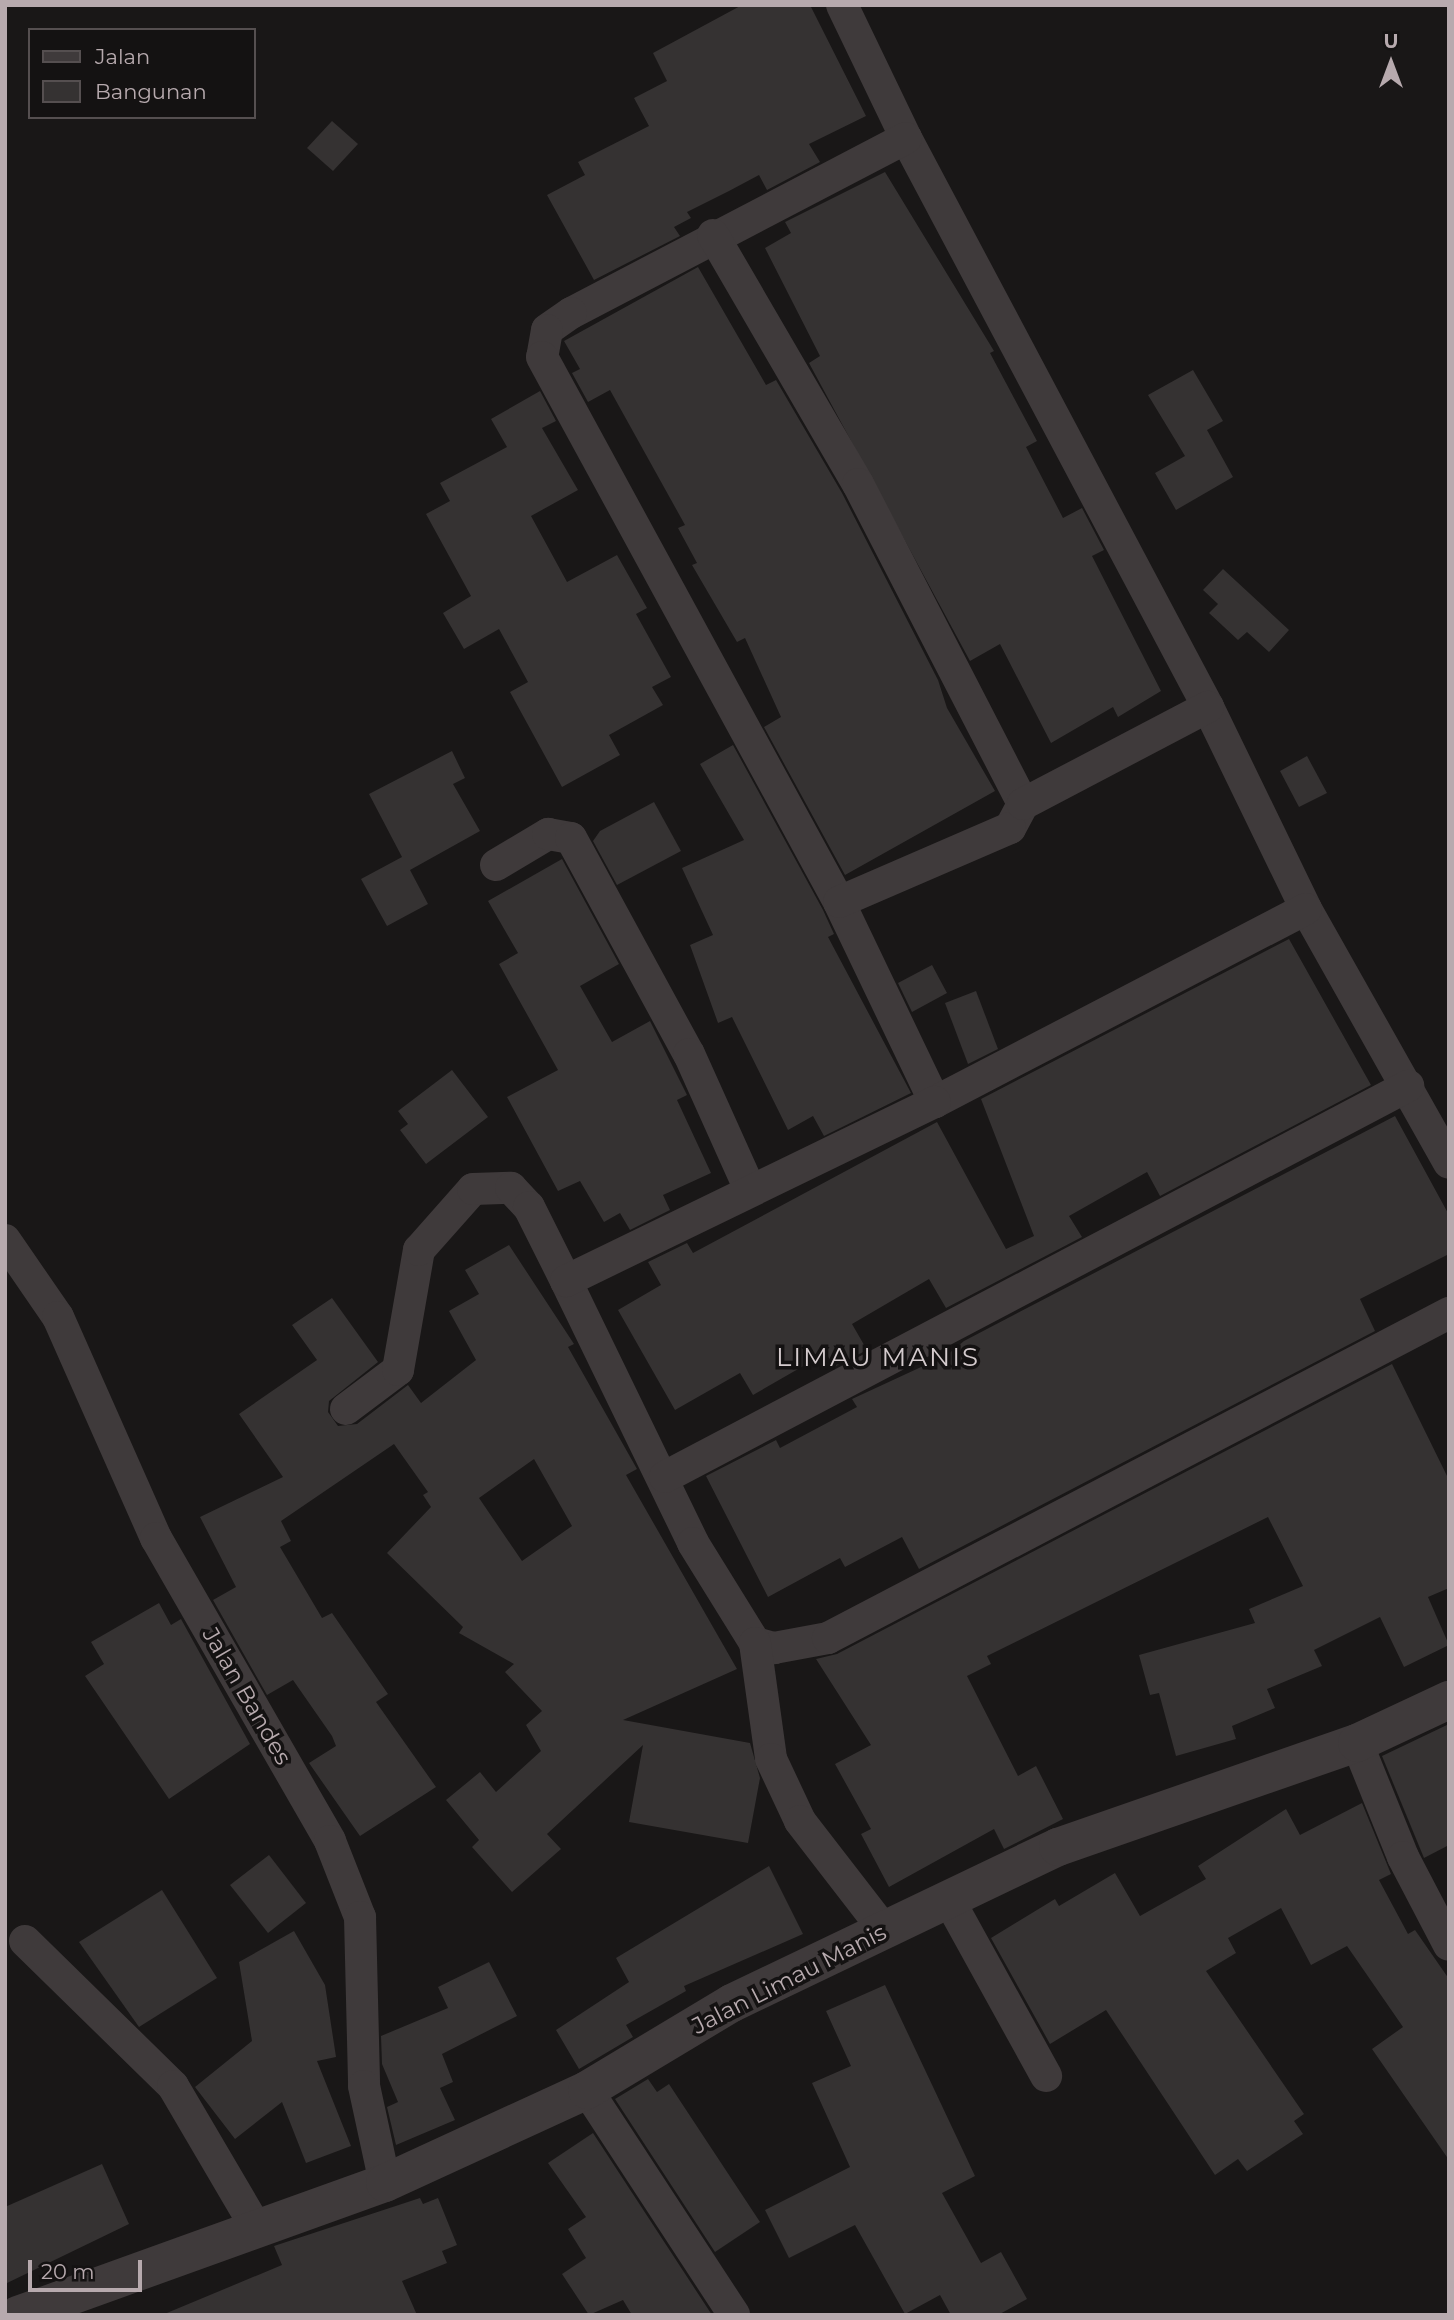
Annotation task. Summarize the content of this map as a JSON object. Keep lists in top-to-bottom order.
{
  "streets": {
    "street": ["Jalan Bandes", "Jalan Limau Manis"]
  },
  "crossings": [
    ["Jalan Bandes", "Jalan Limau Manis"]
  ],
  "districts": ["LIMAU MANIS"],
  "legend": ["Jalan", "Bangunan"],
  "scale_bar": "20 m",
  "north": "top"
}
